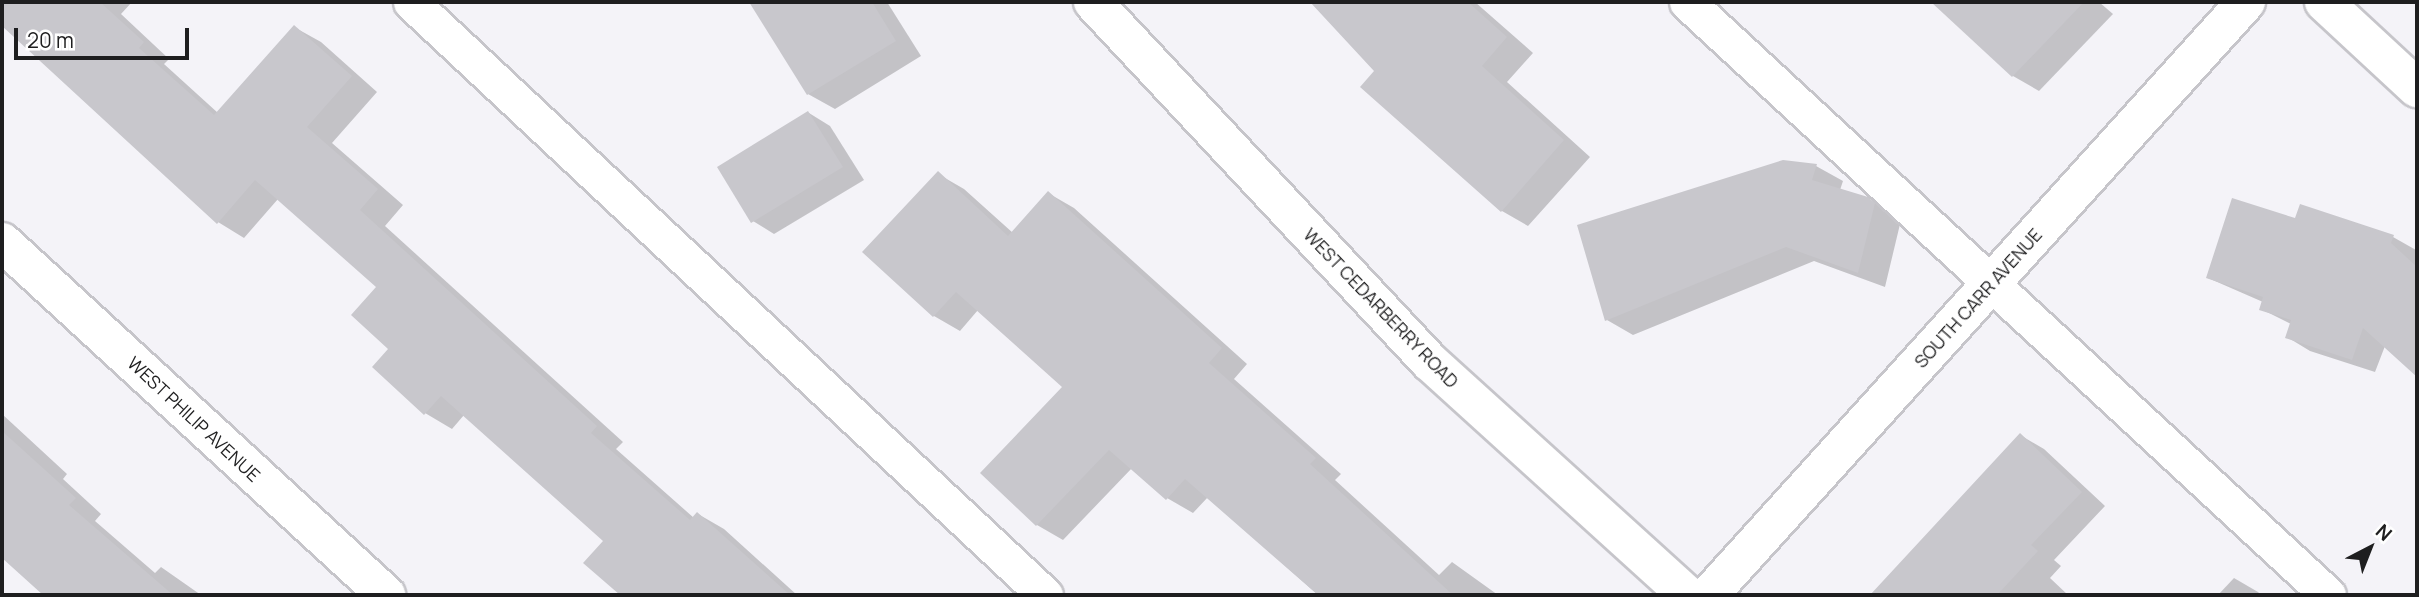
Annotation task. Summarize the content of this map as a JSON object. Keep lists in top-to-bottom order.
{
  "streets": {
    "street": ["SOUTH CARR AVENUE", "WEST CEDARBERRY ROAD", "WEST PHILIP AVENUE"]
  },
  "scale_bar": "20 m",
  "north": "top right"
}
